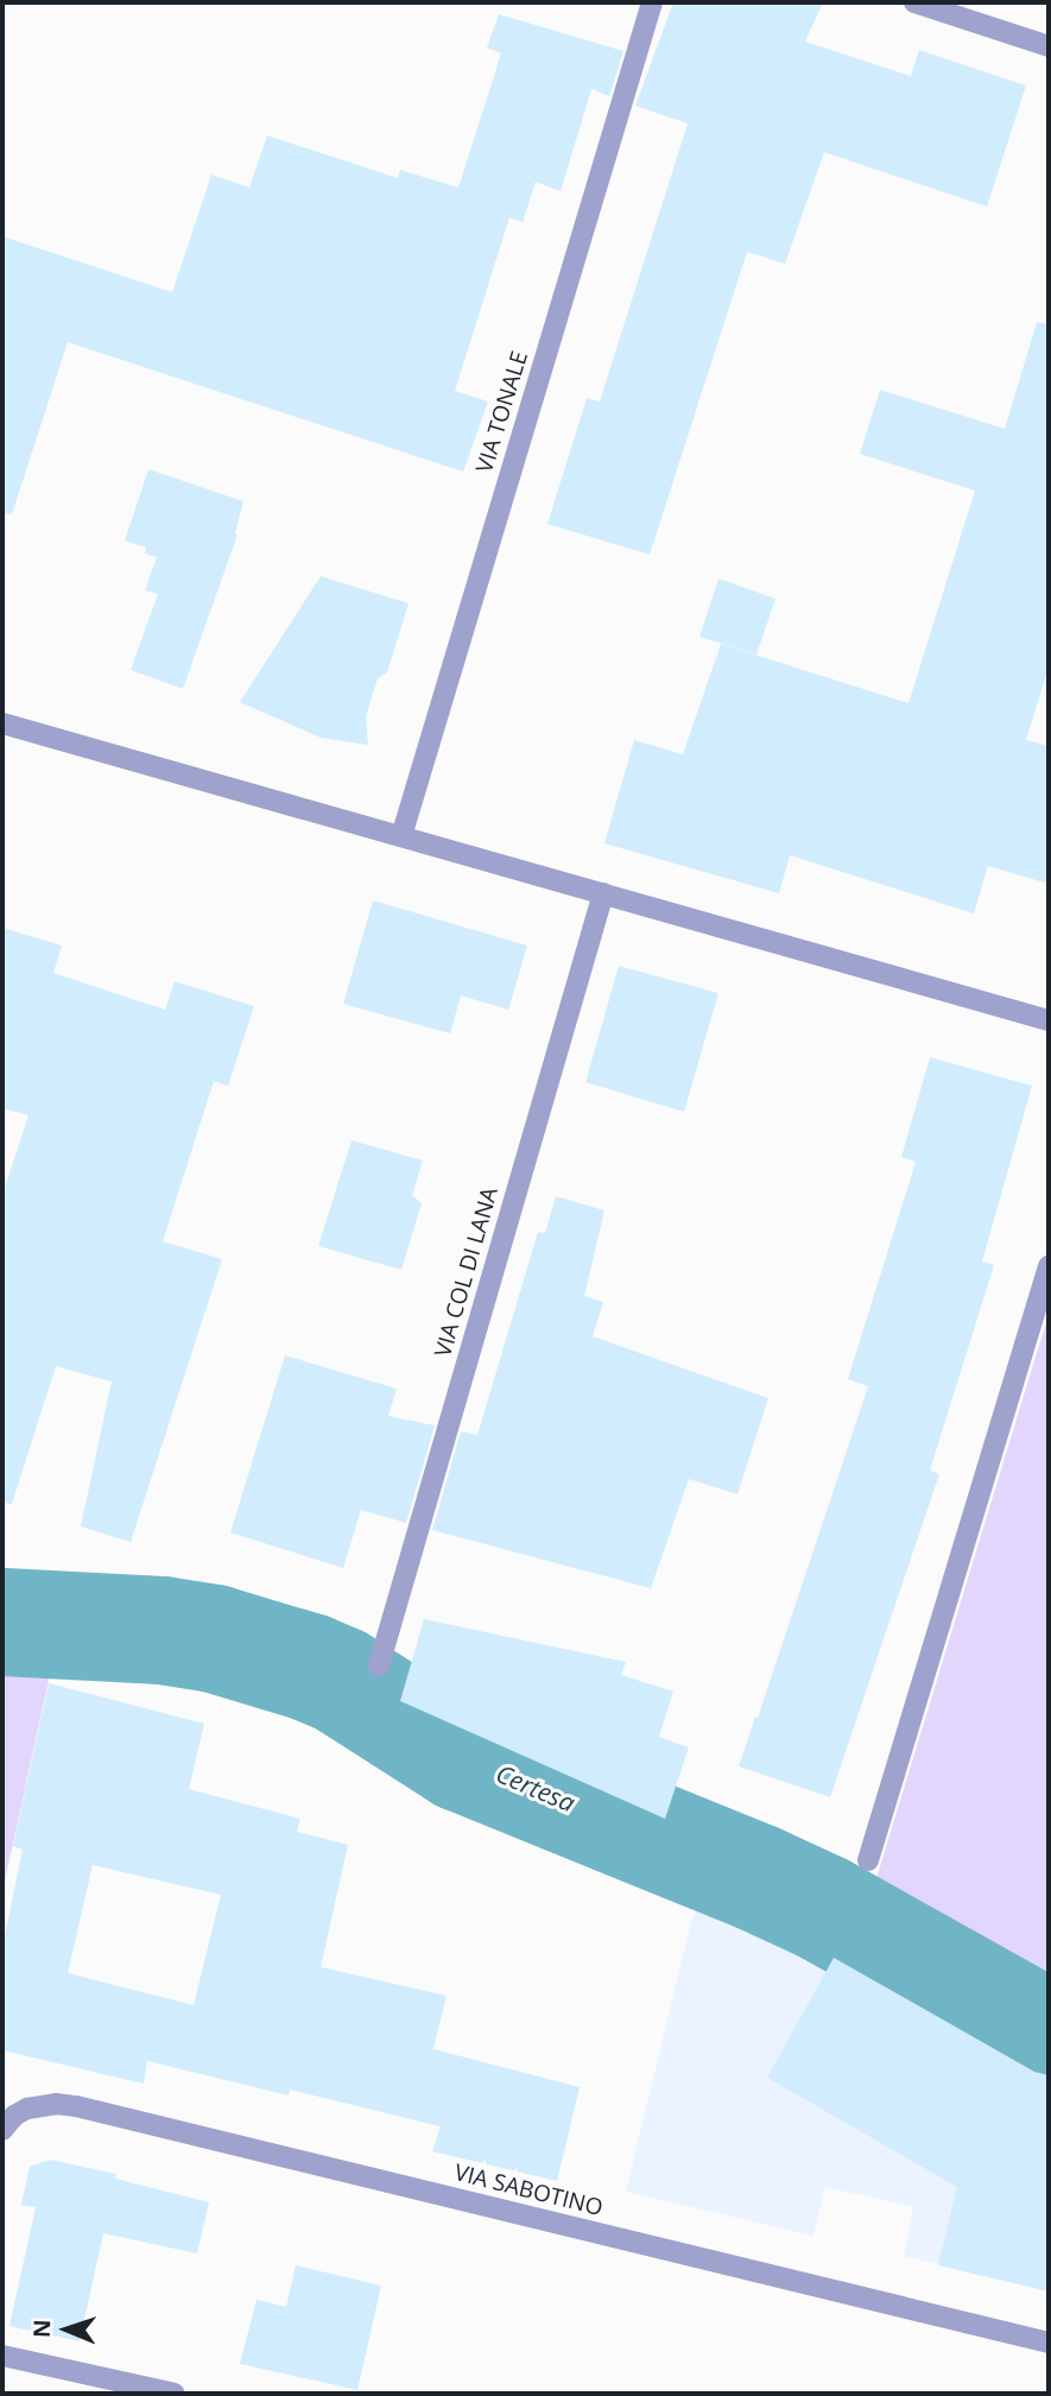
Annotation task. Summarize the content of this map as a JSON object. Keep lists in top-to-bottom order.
{
  "streets": {
    "street": ["VIA TONALE", "VIA COL DI LANA", "VIA SABOTINO"]
  },
  "water": ["Certesa"],
  "north": "left"
}
